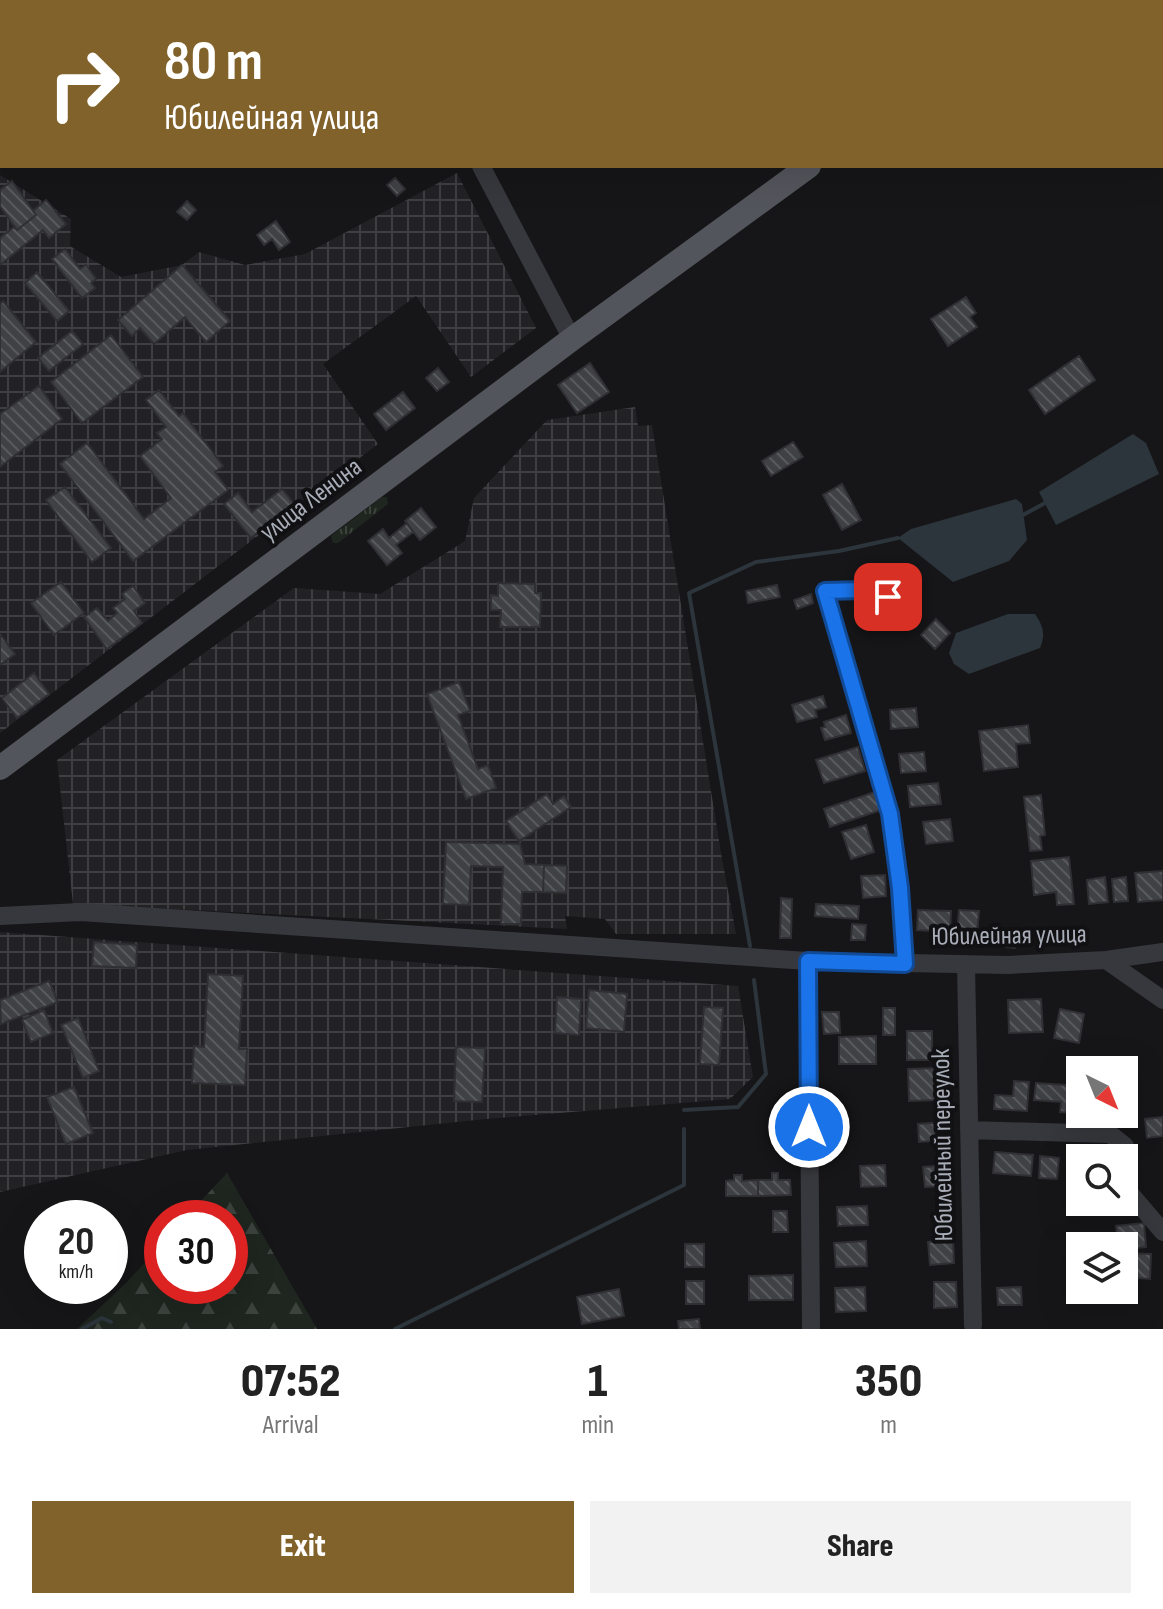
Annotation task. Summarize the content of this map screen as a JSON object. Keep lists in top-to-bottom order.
{
  "streets": {
    "main road": ["улица Ленина"],
    "street": ["Юбилейная улица", "Юбилейный переулок"]
  },
  "crossings": [
    ["Юбилейная улица", "Юбилейный переулок"]
  ],
  "north": "bottom right",
  "page": {
    "turn": ["80 m", "Юбилейная улица"],
    "speed": "20 km/h",
    "limit": "30",
    "eta": [
      "07:52",
      "Arrival",
      "1",
      "min",
      "350",
      "m"
    ],
    "buttons": ["Exit", "Share"]
  }
}
